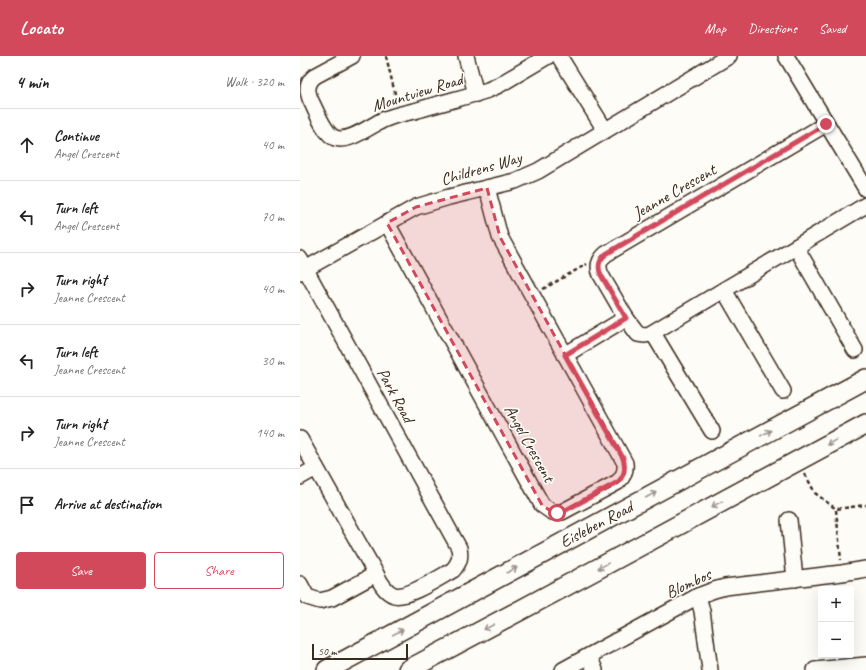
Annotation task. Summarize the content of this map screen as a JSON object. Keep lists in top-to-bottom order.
{
  "streets": {
    "main road": ["Eisleben Road"],
    "street": [
      "Mountview Road",
      "Childrens Way",
      "Jeanne Crescent",
      "Park Road",
      "Angel Crescent",
      "Blombos"
    ]
  },
  "crossings": [
    ["Childrens Way", "Park Road"],
    ["Childrens Way", "Angel Crescent"]
  ],
  "scale_bar": "50 m",
  "page": {
    "header": "Locato",
    "nav": ["Map", "Directions", "Saved"],
    "heading": ["4 min", "Walk · 320 m"],
    "list": [
      ["Continue", "Angel Crescent", "40 m"],
      ["Turn left", "Angel Crescent", "70 m"],
      ["Turn right", "Jeanne Crescent", "40 m"],
      ["Turn left", "Jeanne Crescent", "30 m"],
      ["Turn right", "Jeanne Crescent", "140 m"],
      "Arrive at destination"
    ],
    "buttons": ["Save", "Share"],
    "map_buttons": ["+", "−"],
    "scale": "50 m"
  }
}
